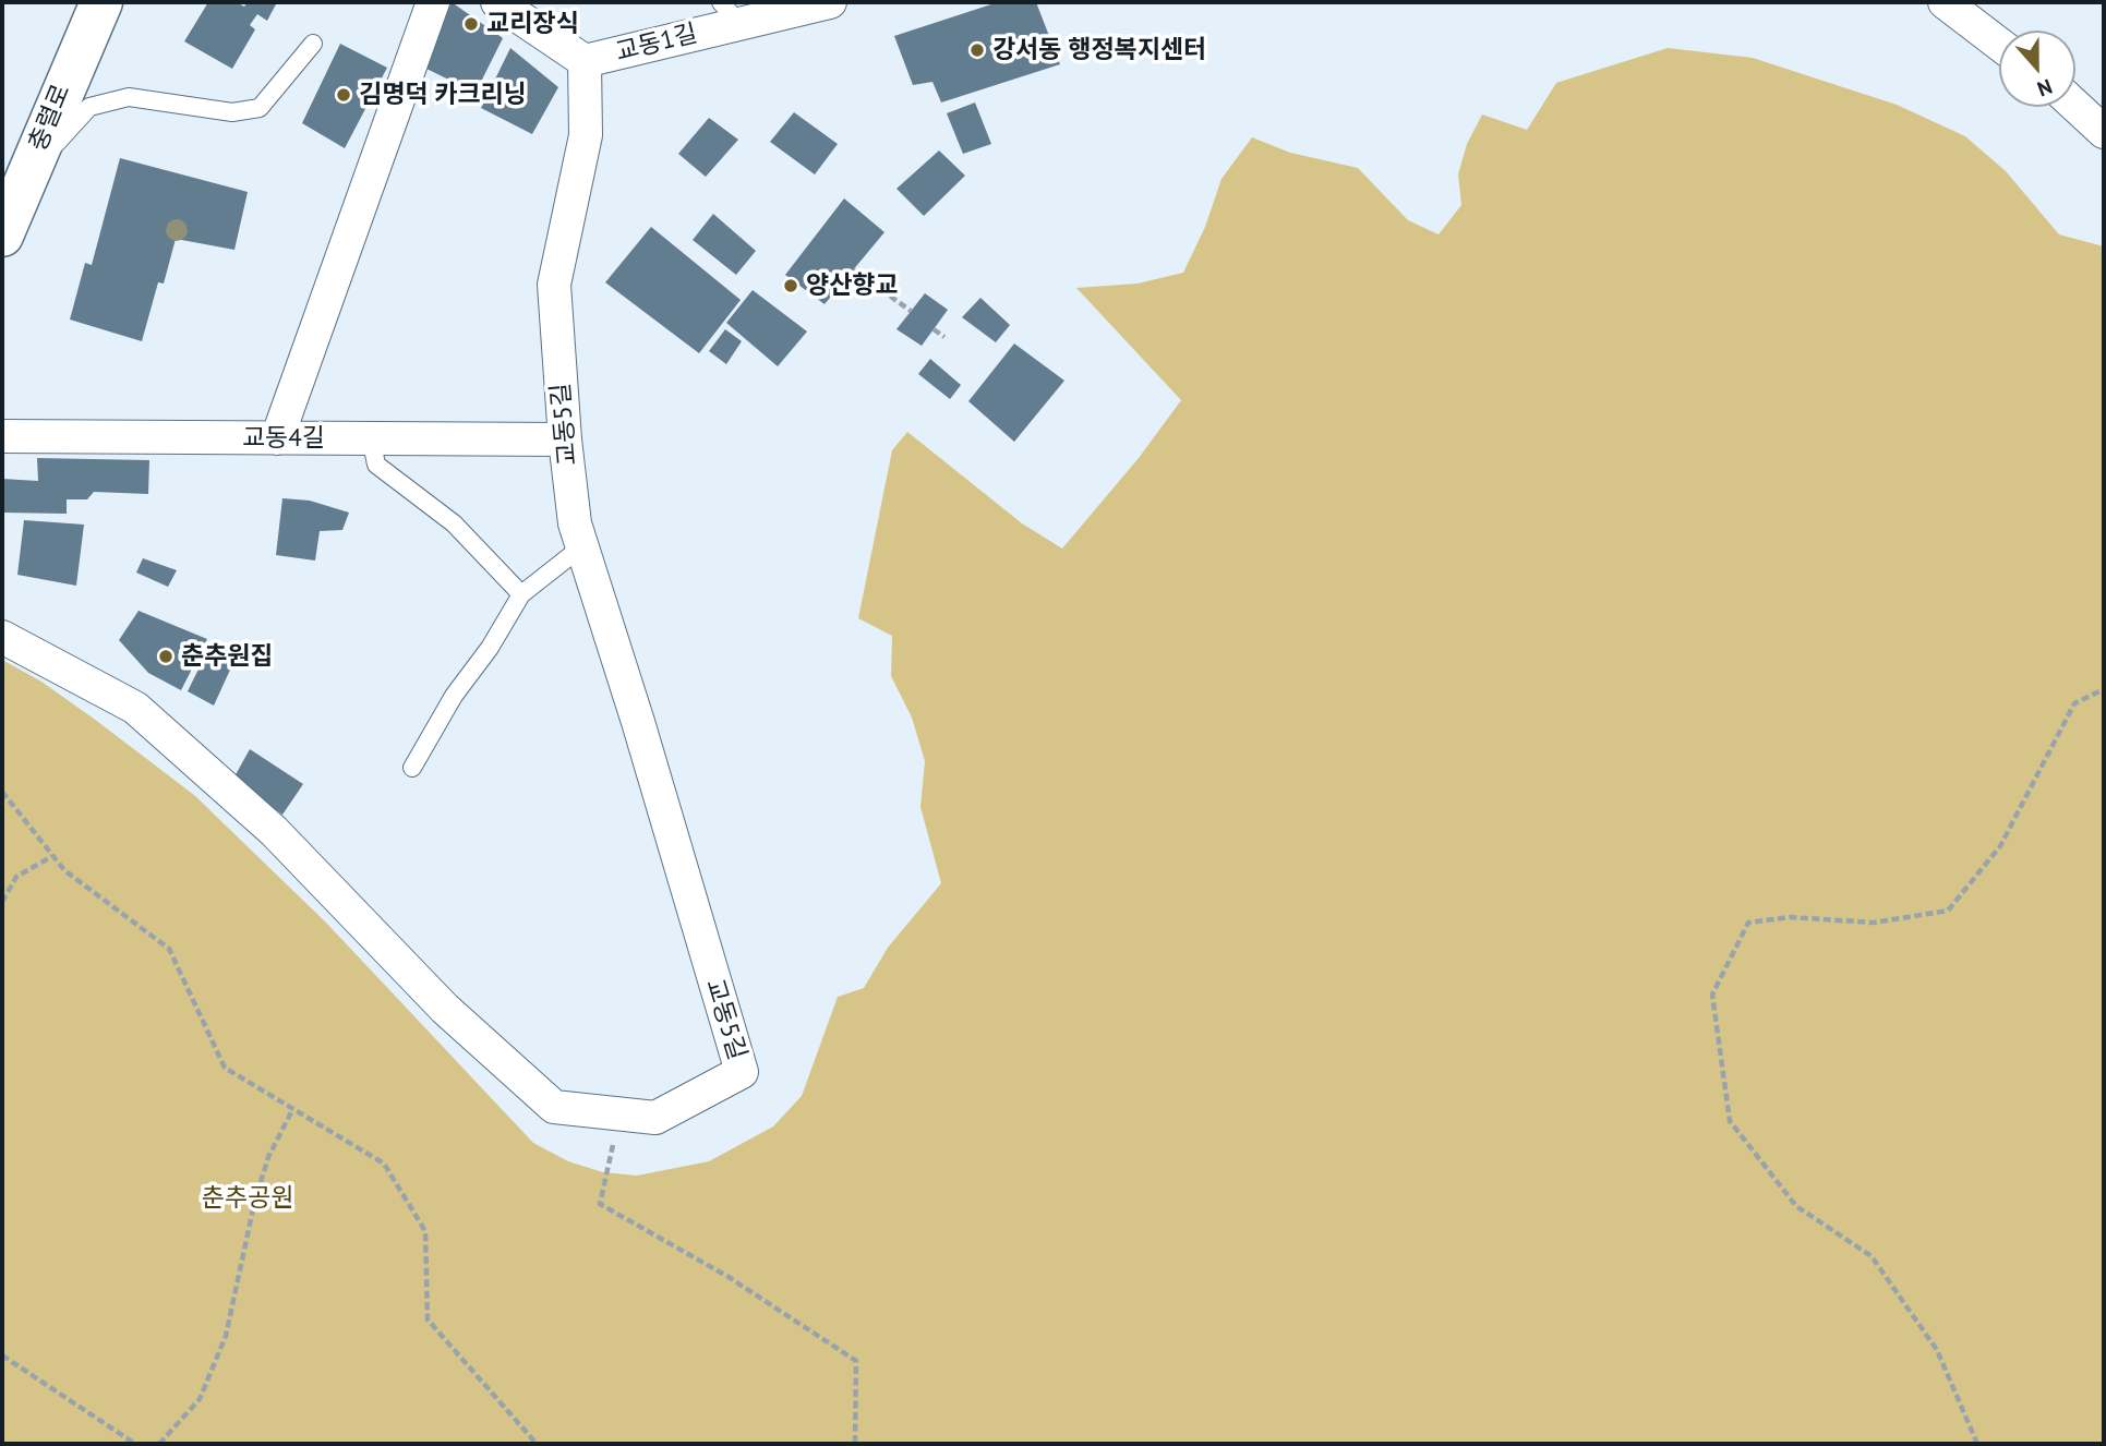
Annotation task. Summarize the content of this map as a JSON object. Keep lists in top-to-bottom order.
{
  "streets": {
    "main road": ["충렬로"],
    "street": ["교동1길", "교동5길", "교동4길"]
  },
  "crossings": [
    ["교동1길", "교동5길"],
    ["교동5길", "교동4길"]
  ],
  "parks": ["춘추공원"],
  "places": [
    "교리장식",
    "강서동 행정복지센터",
    "김명덕 카크리닝",
    "양산향교",
    "춘추원집"
  ],
  "north": "bottom"
}
